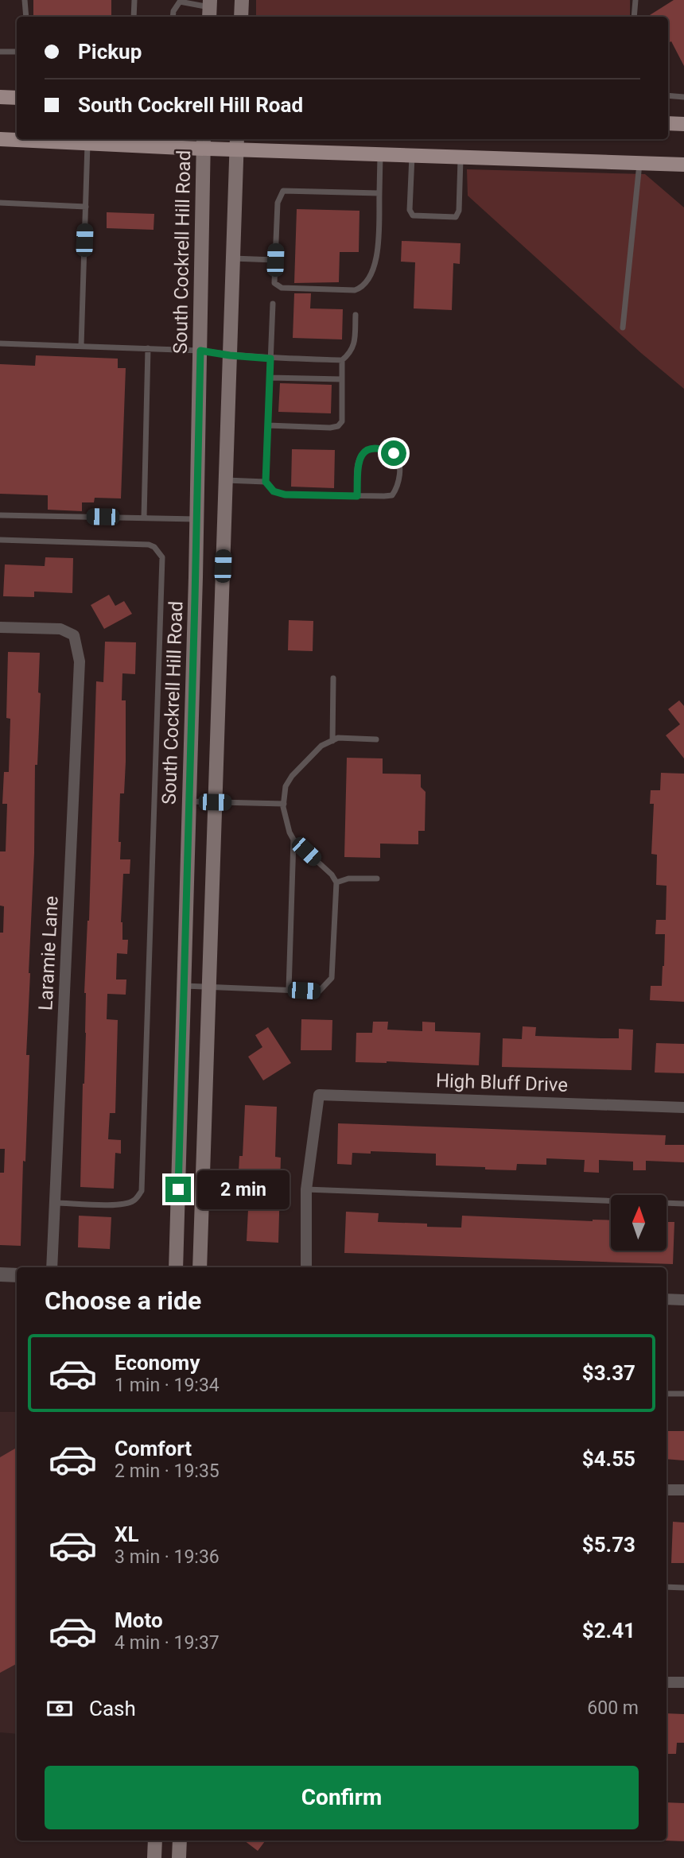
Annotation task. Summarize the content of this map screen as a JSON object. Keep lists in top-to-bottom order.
{
  "streets": {
    "main road": ["South Cockrell Hill Road"],
    "street": ["Laramie Lane", "High Bluff Drive"]
  },
  "north": "top",
  "page": {
    "banner": ["Pickup", "South Cockrell Hill Road"],
    "bubble": "2 min",
    "heading": "Choose a ride",
    "list": [
      {
        "name": "Economy",
        "note": "1 min · 19:34",
        "value": "$3.37"
      },
      {
        "name": "Comfort",
        "note": "2 min · 19:35",
        "value": "$4.55"
      },
      {
        "name": "XL",
        "note": "3 min · 19:36",
        "value": "$5.73"
      },
      {
        "name": "Moto",
        "note": "4 min · 19:37",
        "value": "$2.41"
      }
    ],
    "pay": ["Cash", "600 m"],
    "buttons": "Confirm"
  }
}
